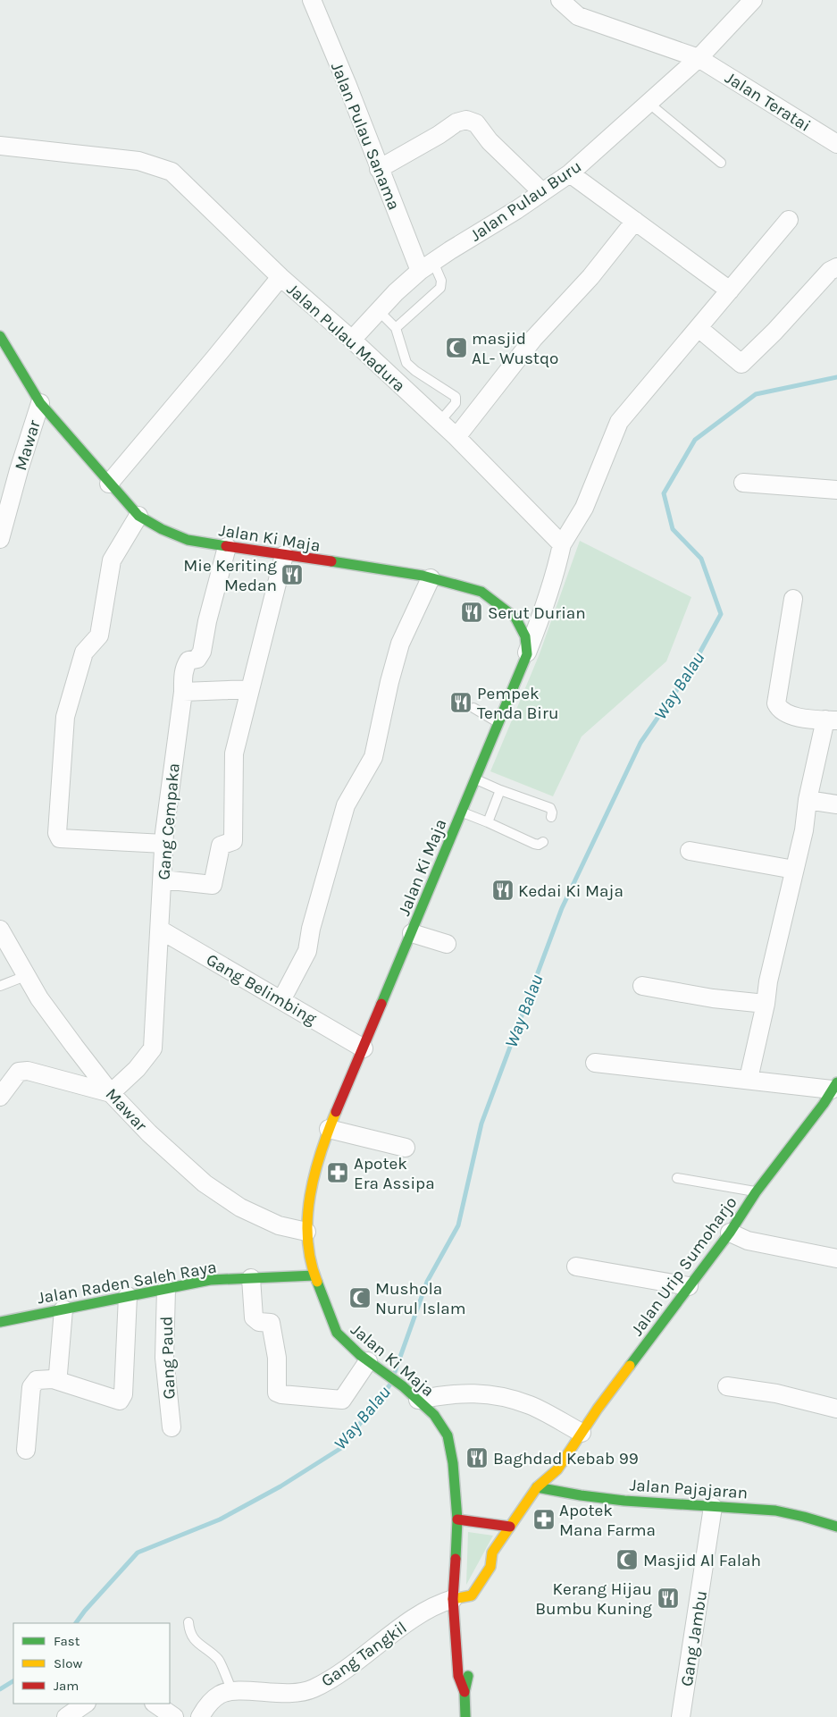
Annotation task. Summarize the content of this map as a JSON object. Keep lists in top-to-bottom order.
{
  "streets": {
    "main road": [
      "Jalan Ki Maja",
      "Jalan Urip Sumoharjo",
      "Jalan Raden Saleh Raya",
      "Jalan Pajajaran"
    ],
    "street": [
      "Jalan Teratai",
      "Jalan Pulau Sanama",
      "Jalan Pulau Buru",
      "Jalan Pulau Madura",
      "Mawar",
      "Gang Cempaka",
      "Gang Belimbing",
      "Gang Paud",
      "Gang Jambu",
      "Gang Tangkil"
    ]
  },
  "crossings": [
    ["Jalan Teratai", "Jalan Pulau Buru"],
    ["Jalan Pulau Sanama", "Jalan Pulau Buru"],
    ["Jalan Pulau Buru", "Jalan Pulau Madura"],
    ["Mawar", "Jalan Ki Maja"],
    ["Mawar", "Gang Cempaka"],
    ["Jalan Ki Maja", "Gang Cempaka"],
    ["Jalan Ki Maja", "Gang Belimbing"],
    ["Jalan Ki Maja", "Jalan Urip Sumoharjo"],
    ["Jalan Ki Maja", "Jalan Raden Saleh Raya"],
    ["Jalan Ki Maja", "Gang Tangkil"],
    ["Gang Cempaka", "Gang Belimbing"],
    ["Jalan Urip Sumoharjo", "Jalan Pajajaran"],
    ["Jalan Urip Sumoharjo", "Gang Tangkil"],
    ["Jalan Raden Saleh Raya", "Gang Paud"],
    ["Jalan Pajajaran", "Gang Jambu"]
  ],
  "water": ["Way Balau"],
  "places": {
    "mosque": ["masjid AL- Wustqo", "Mushola Nurul Islam", "Masjid Al Falah"],
    "restaurant": [
      "Mie Keriting Medan",
      "Serut Durian",
      "Pempek Tenda Biru",
      "Kedai Ki Maja",
      "Baghdad Kebab 99",
      "Kerang Hijau Bumbu Kuning"
    ],
    "pharmacy": ["Apotek Era Assipa", "Apotek Mana Farma"]
  },
  "legend": ["Fast", "Slow", "Jam"]
}
